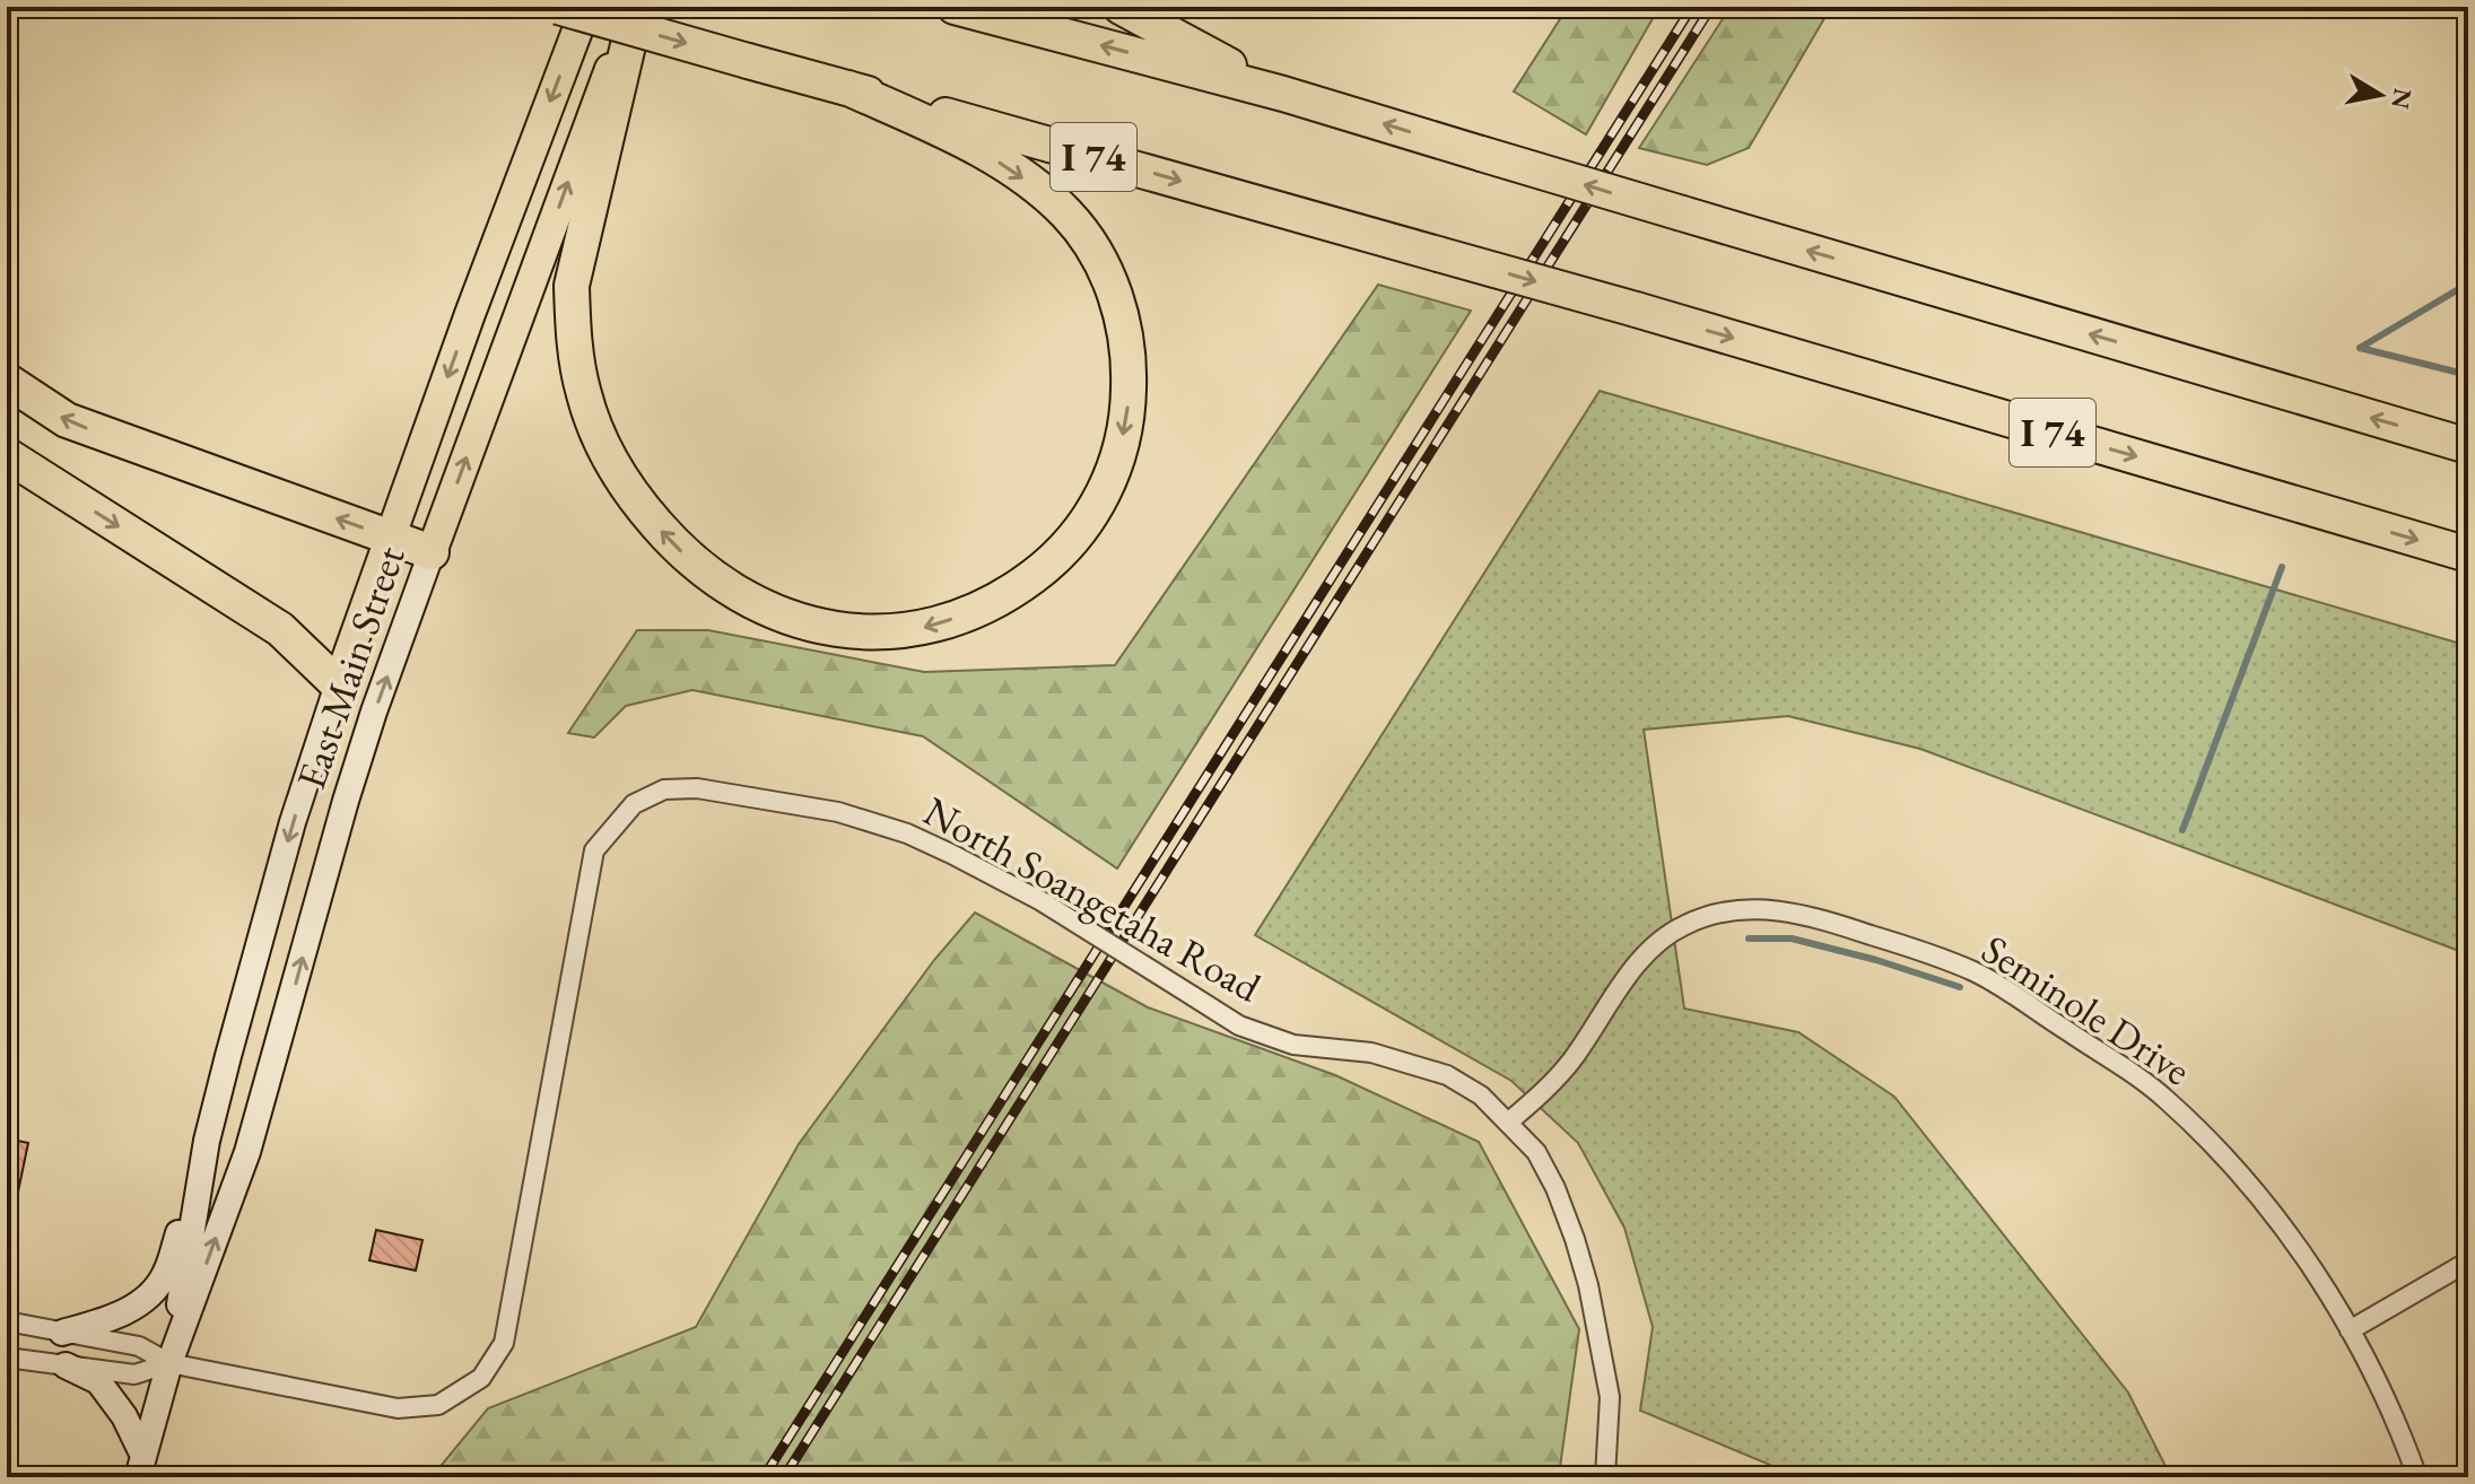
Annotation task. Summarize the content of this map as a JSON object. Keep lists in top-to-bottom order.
{
  "streets": {
    "highway": ["I 74"],
    "main road": ["East Main Street"],
    "street": ["North Soangetaha Road", "Seminole Drive"]
  },
  "crossings": [
    ["East Main Street", "North Soangetaha Road"],
    ["North Soangetaha Road", "Seminole Drive"]
  ],
  "north": "right"
}
